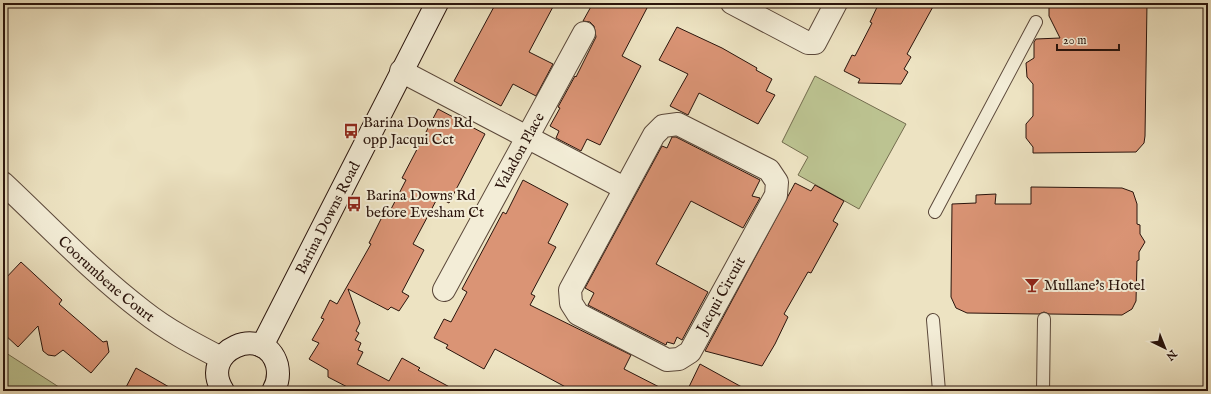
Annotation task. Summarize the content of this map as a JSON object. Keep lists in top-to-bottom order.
{
  "streets": {
    "street": [
      "Valadon Place",
      "Barina Downs Road",
      "Coorumbene Court",
      "Jacqui Circuit"
    ]
  },
  "places": {
    "bus stop": ["Barina Downs Rd opp Jacqui Cct", "Barina Downs Rd before Evesham Ct"],
    "bar": ["Mullane's Hotel"]
  },
  "scale_bar": "20 m",
  "north": "bottom right"
}
